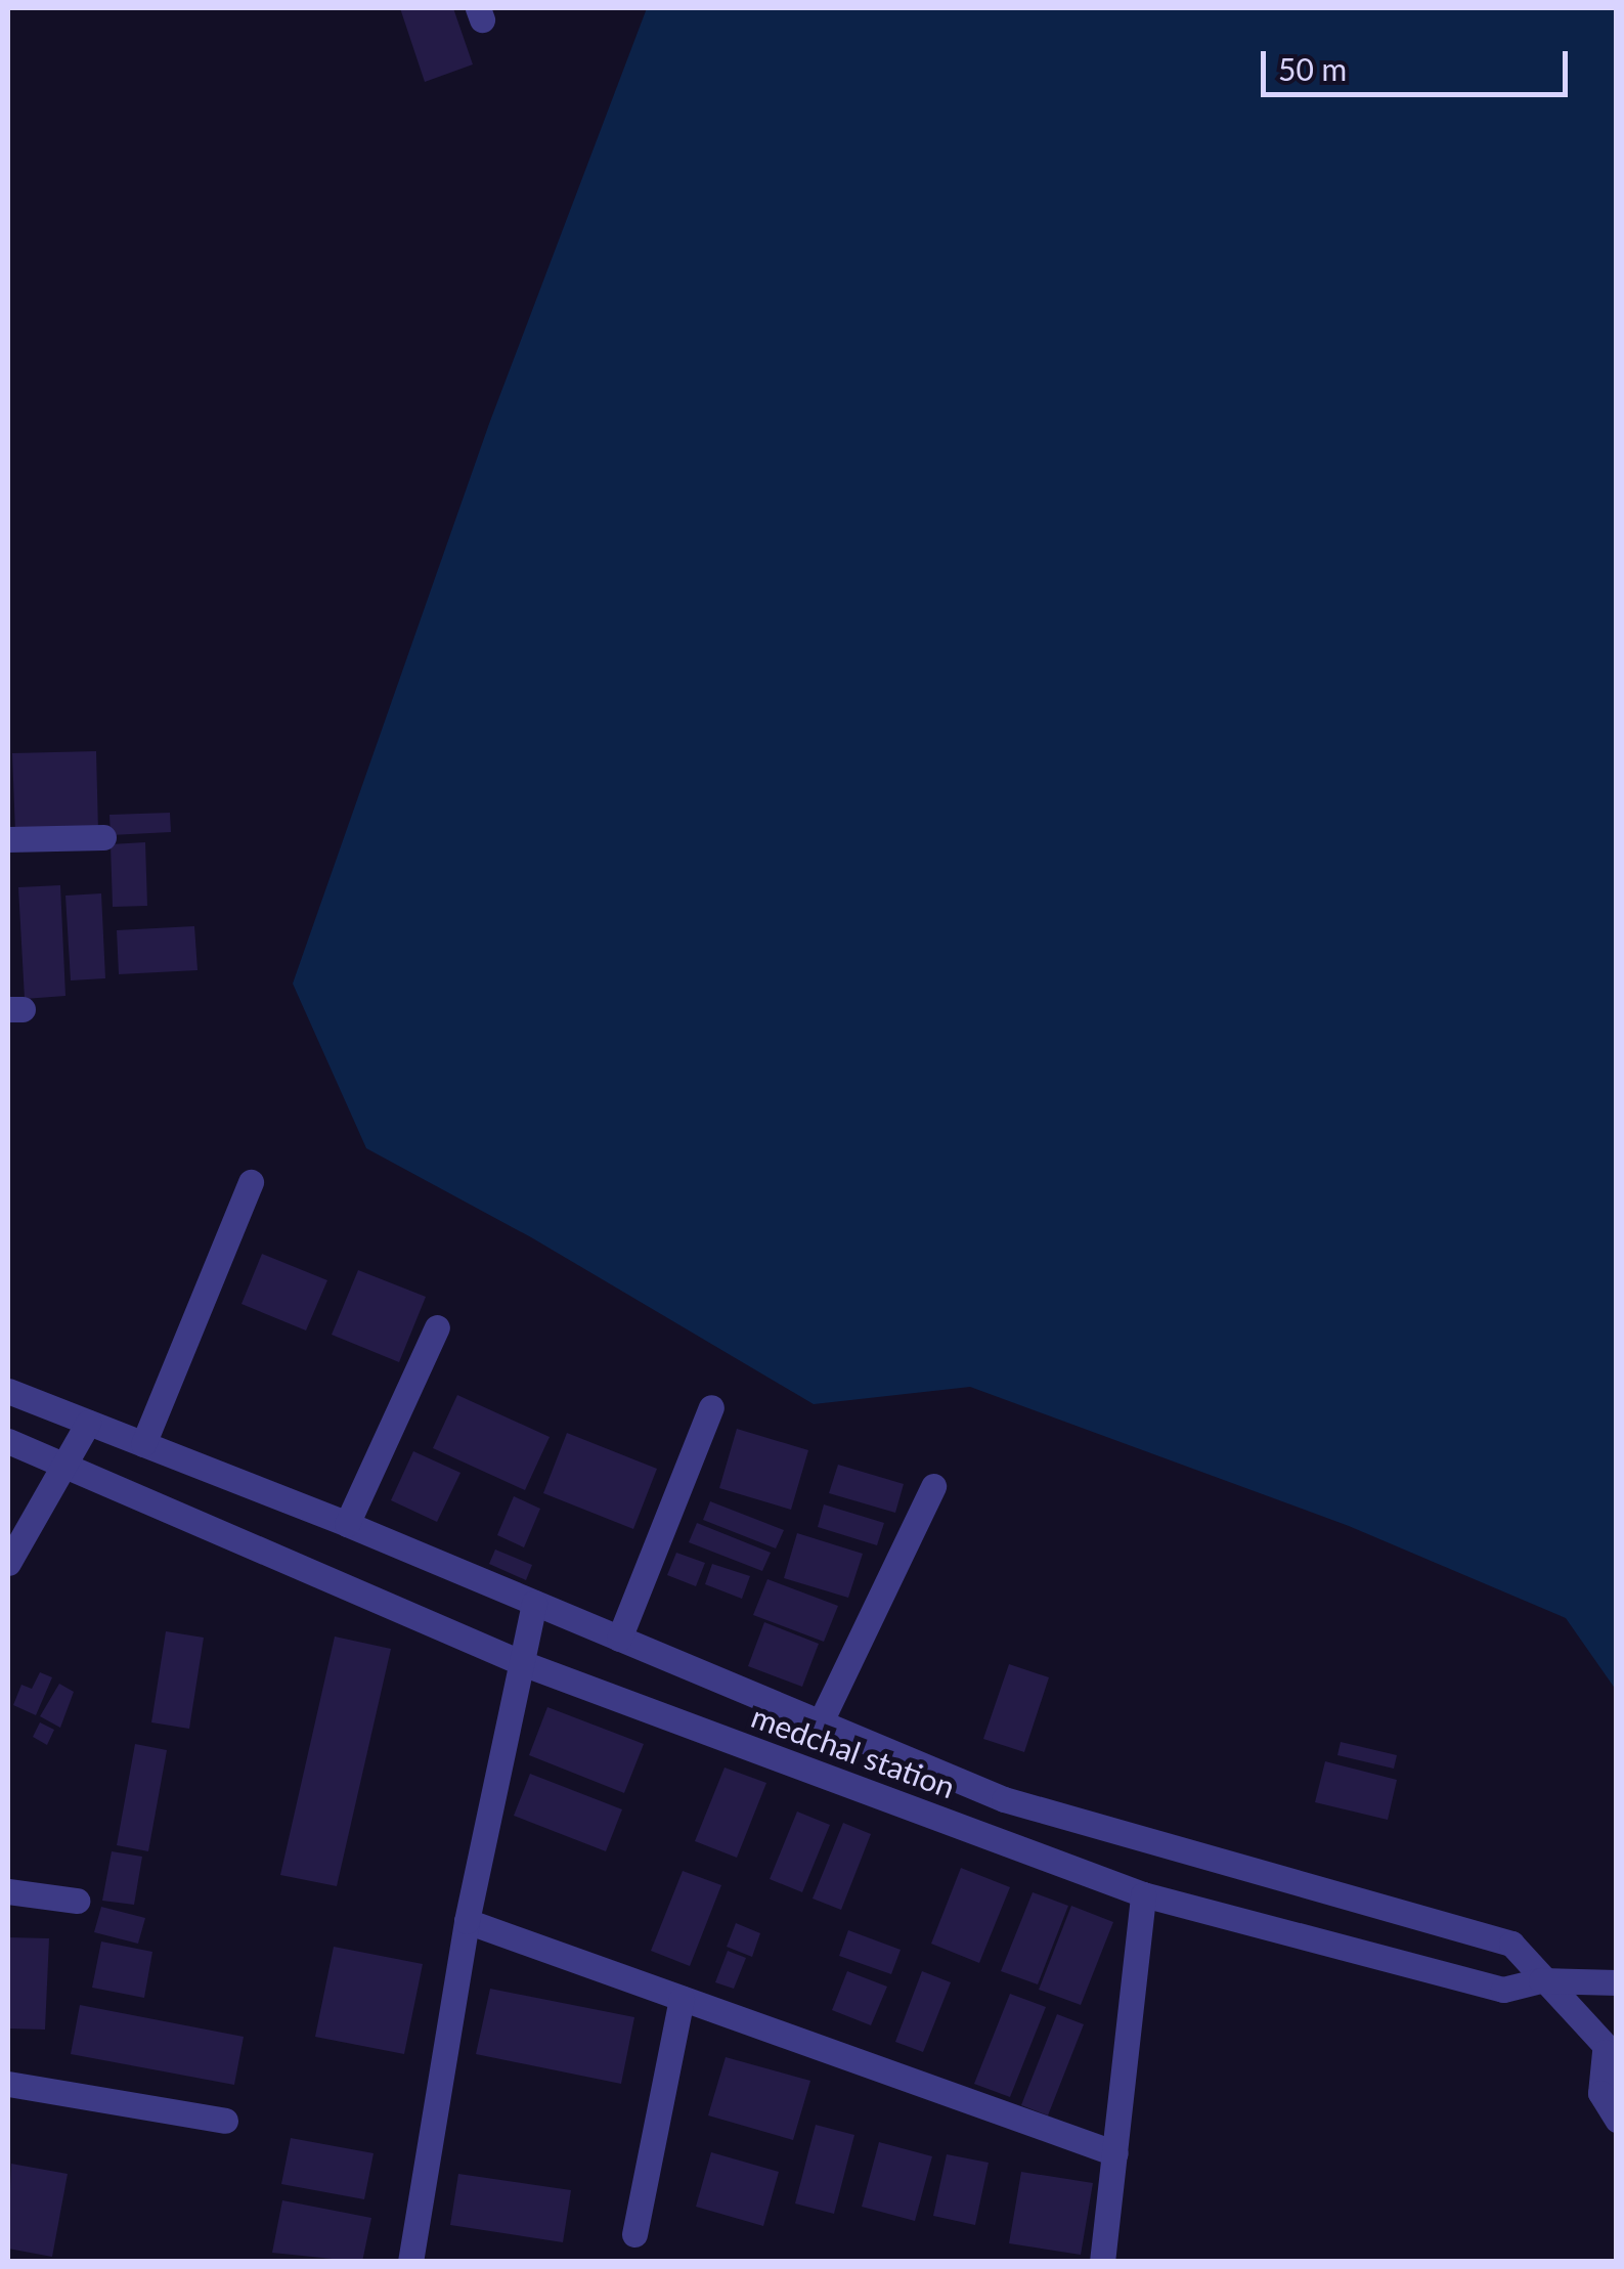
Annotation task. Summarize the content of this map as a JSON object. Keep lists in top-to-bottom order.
{
  "streets": {
    "street": ["medchal station"]
  },
  "scale_bar": "50 m"
}
